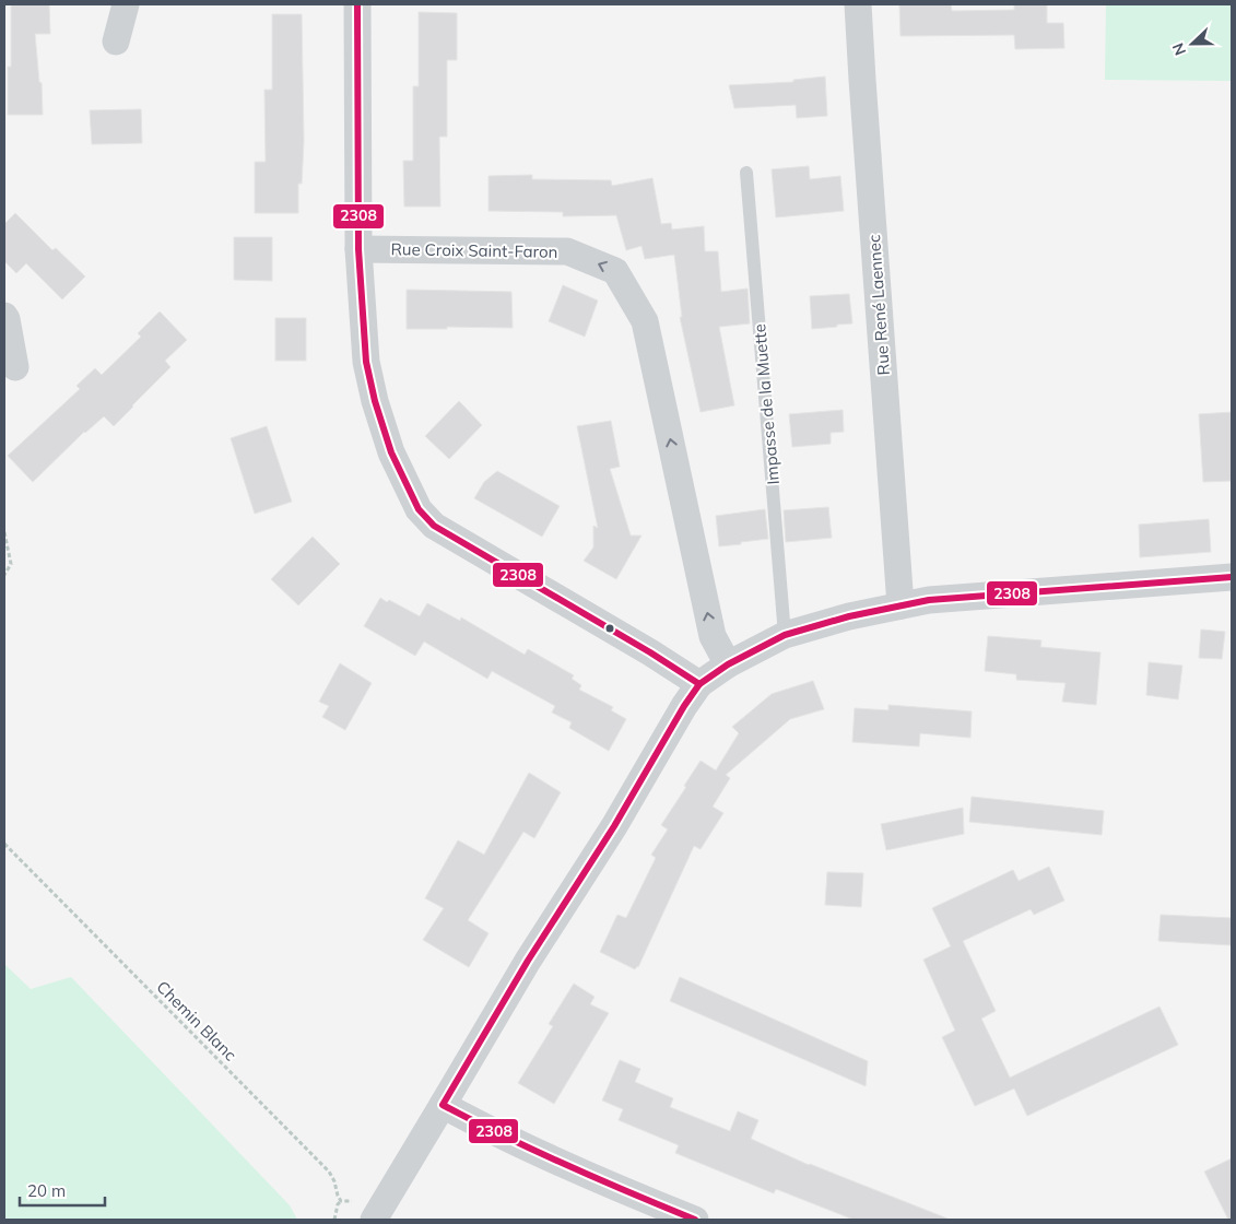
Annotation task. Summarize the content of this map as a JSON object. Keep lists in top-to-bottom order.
{
  "streets": {
    "street": ["Rue Croix Saint-Faron", "Rue René Laennec"],
    "lane": ["Impasse de la Muette"],
    "path": ["Chemin Blanc"]
  },
  "lines": ["transit line 2308"],
  "scale_bar": "20 m",
  "north": "left"
}
